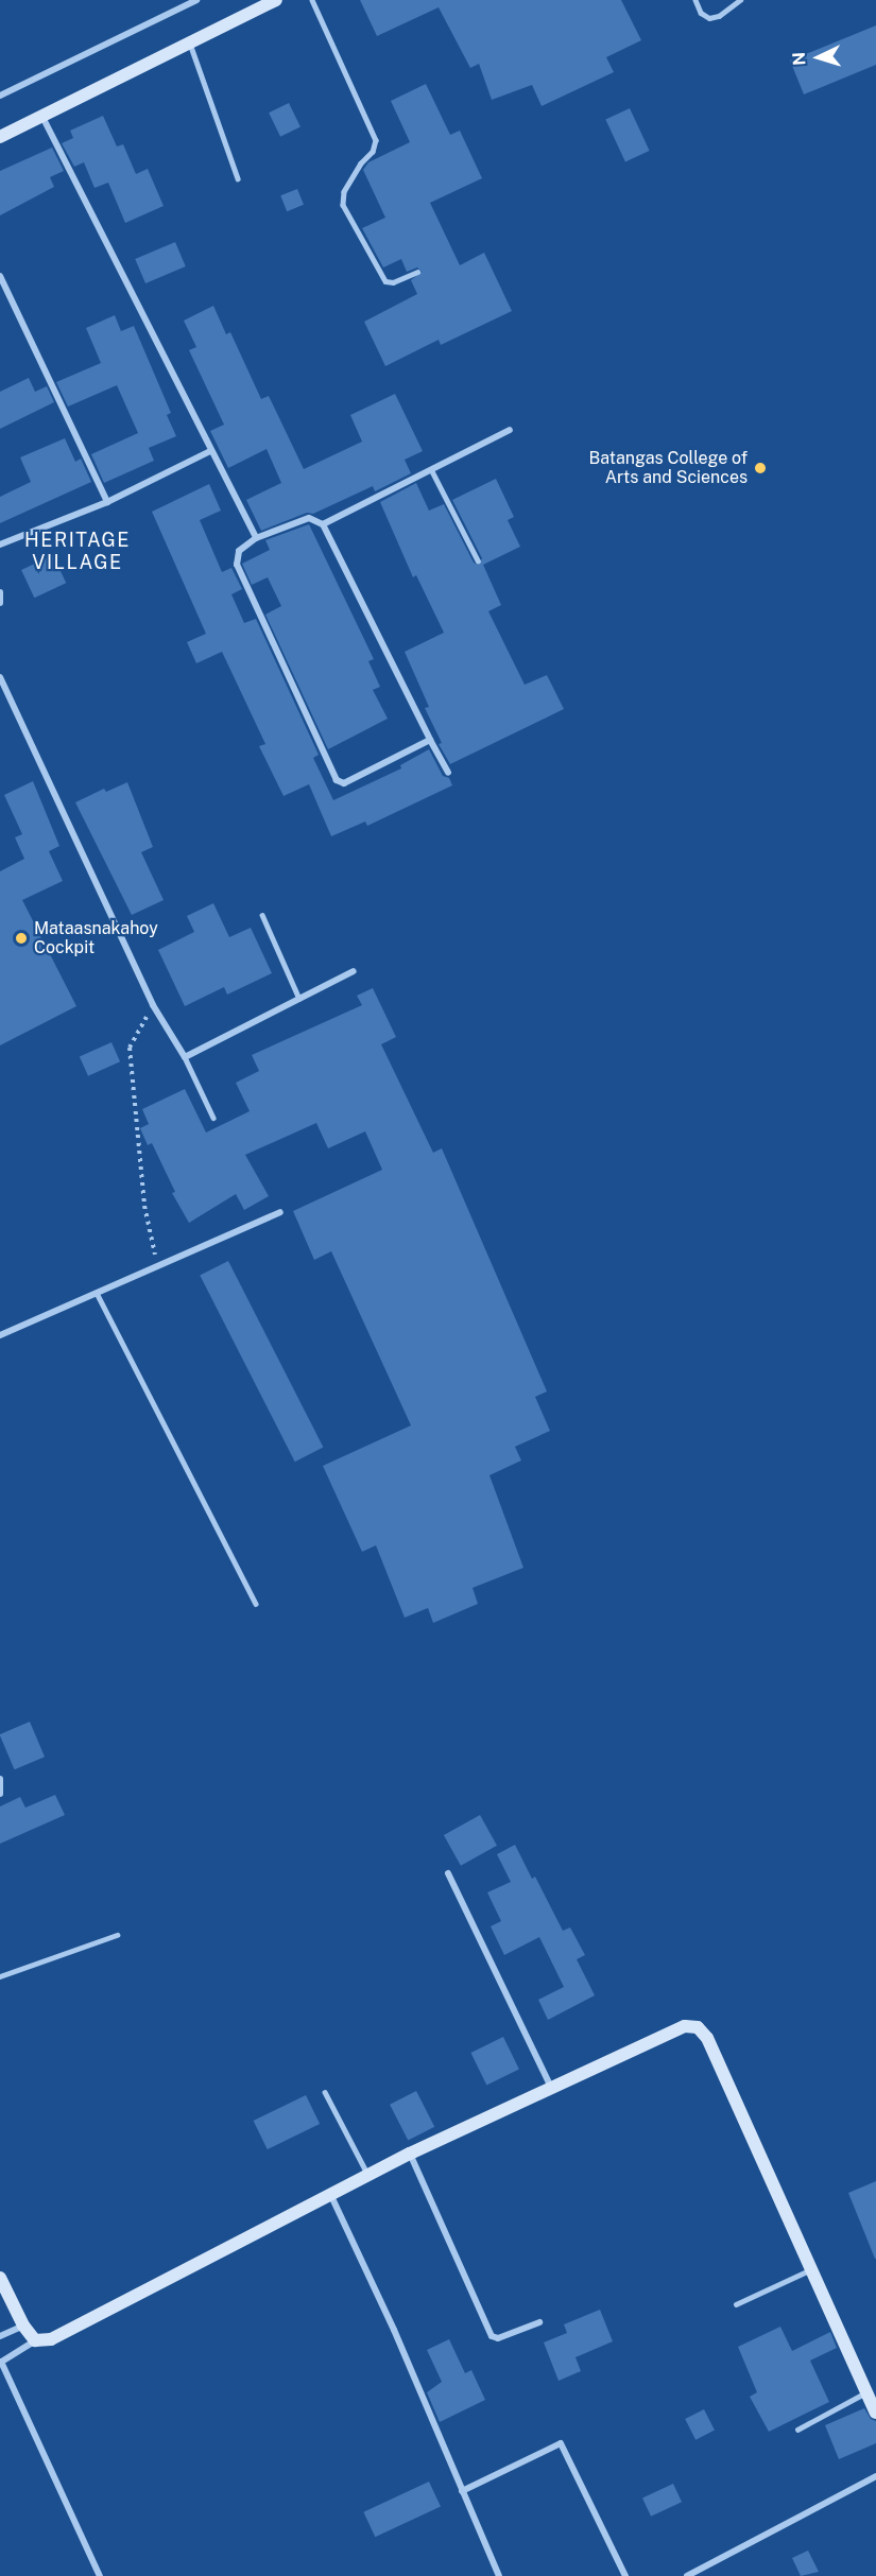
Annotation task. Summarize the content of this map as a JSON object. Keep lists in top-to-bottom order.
{
  "districts": ["HERITAGE VILLAGE"],
  "places": ["Batangas College of Arts and Sciences", "Mataasnakahoy Cockpit"],
  "north": "left"
}
